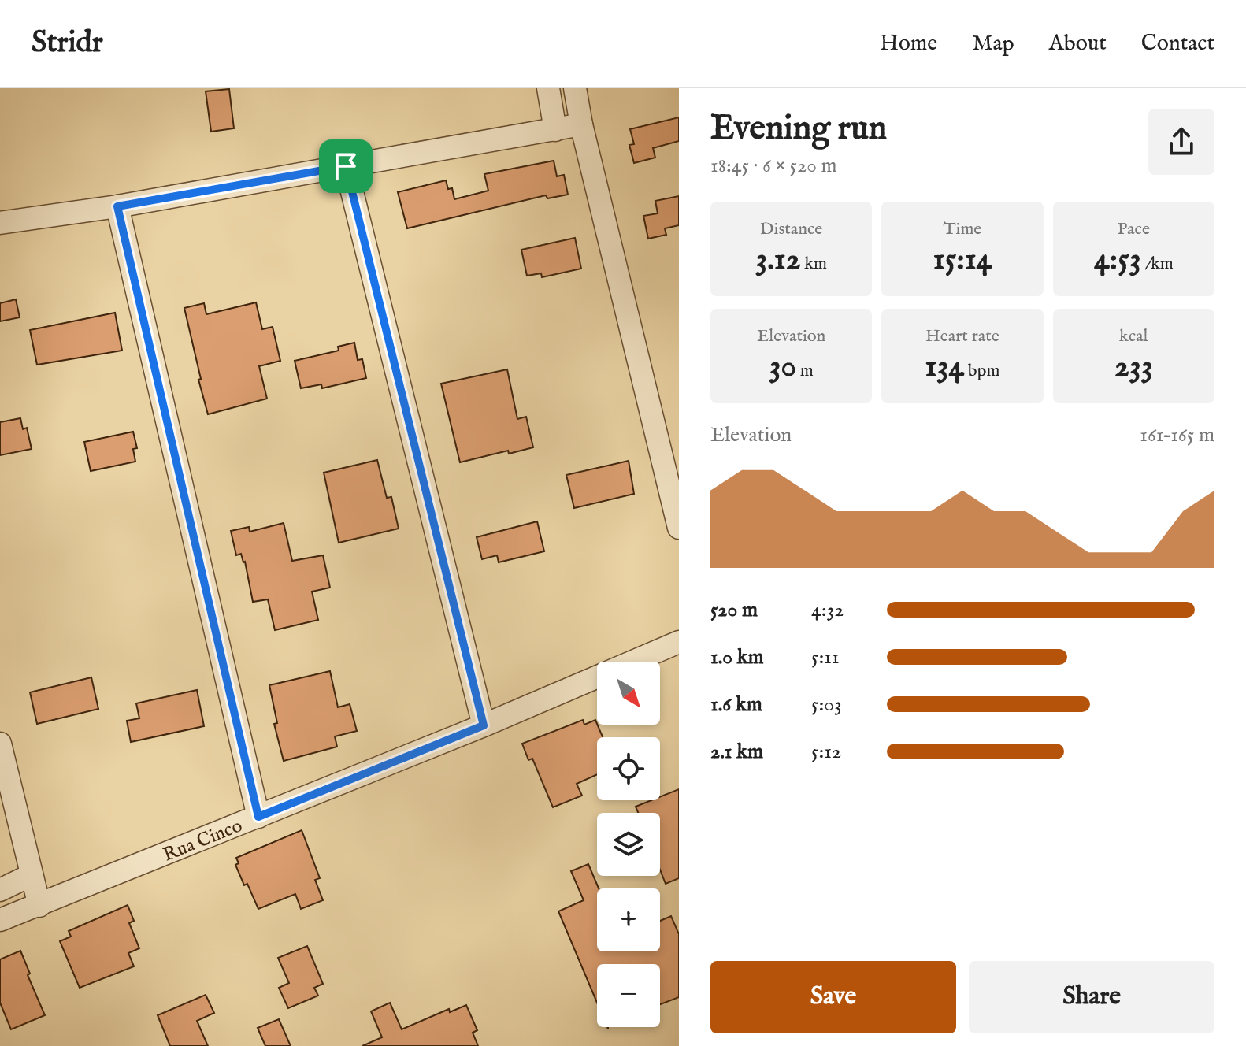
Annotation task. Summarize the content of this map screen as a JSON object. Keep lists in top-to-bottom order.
{
  "streets": {
    "street": ["Rua Cinco"]
  },
  "north": "bottom right",
  "page": {
    "header": "Stridr",
    "nav": [
      "Home",
      "Map",
      "About",
      "Contact"
    ],
    "heading": ["Evening run", "18:45 · 6 × 520 m"],
    "stats": [
      ["Distance", "3.12 km"],
      ["Time", "15:14"],
      ["Pace", "4:53 /km"],
      ["Elevation", "30 m"],
      ["Heart rate", "134 bpm"],
      ["kcal", "233"]
    ],
    "chart": ["Elevation", "161–165 m"],
    "list": [
      {
        "name": "520 m",
        "note": "4:32"
      },
      {
        "name": "1.0 km",
        "note": "5:11"
      },
      {
        "name": "1.6 km",
        "note": "5:03"
      },
      {
        "name": "2.1 km",
        "note": "5:12"
      }
    ],
    "map_buttons": ["+", "−"],
    "buttons": ["Save", "Share"]
  }
}
